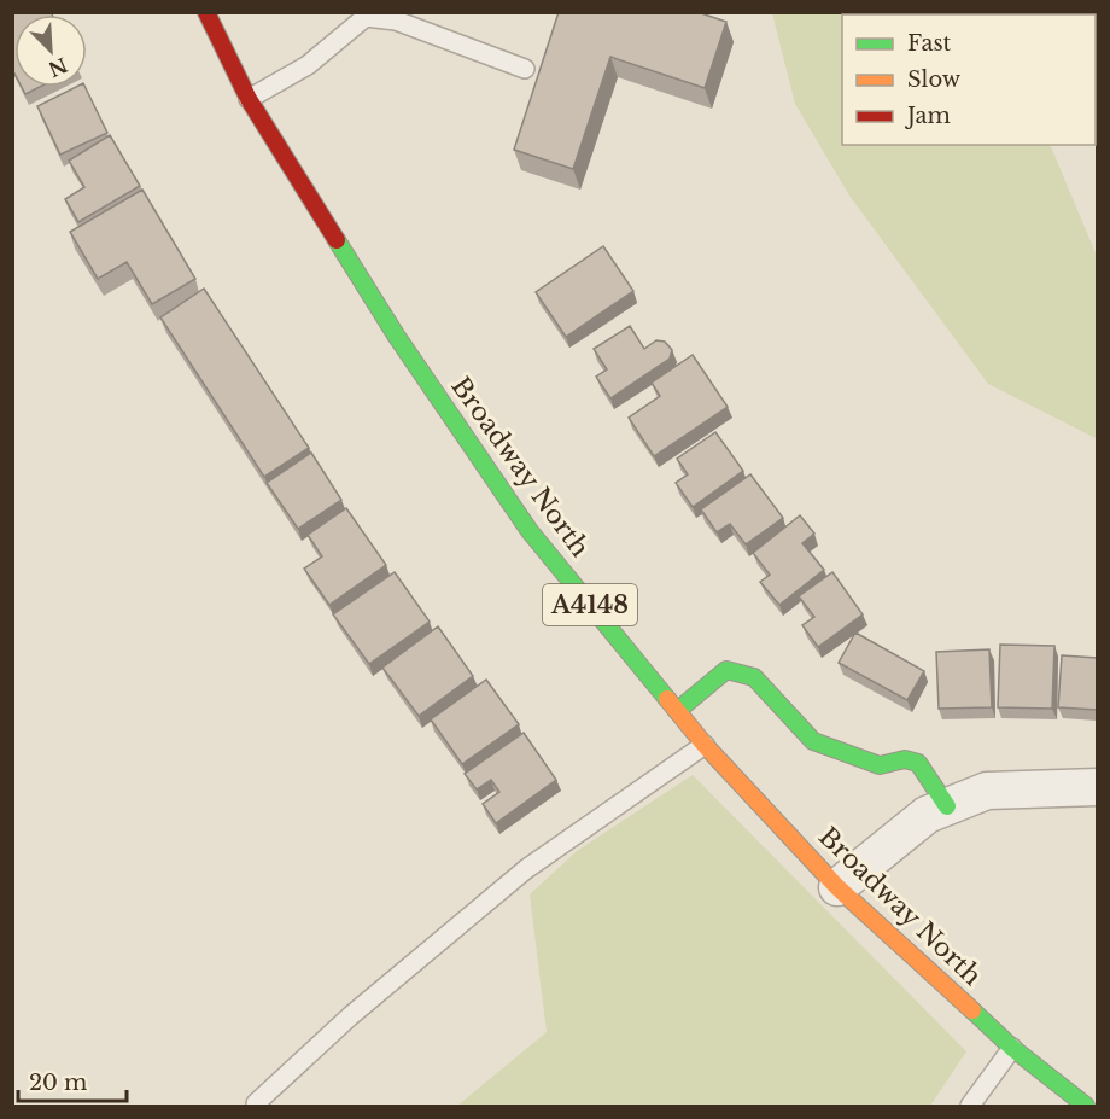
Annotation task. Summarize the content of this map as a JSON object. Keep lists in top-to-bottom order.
{
  "streets": {
    "main road": ["Broadway North", "A4148"]
  },
  "legend": ["Fast", "Slow", "Jam"],
  "scale_bar": "20 m",
  "north": "bottom right"
}
